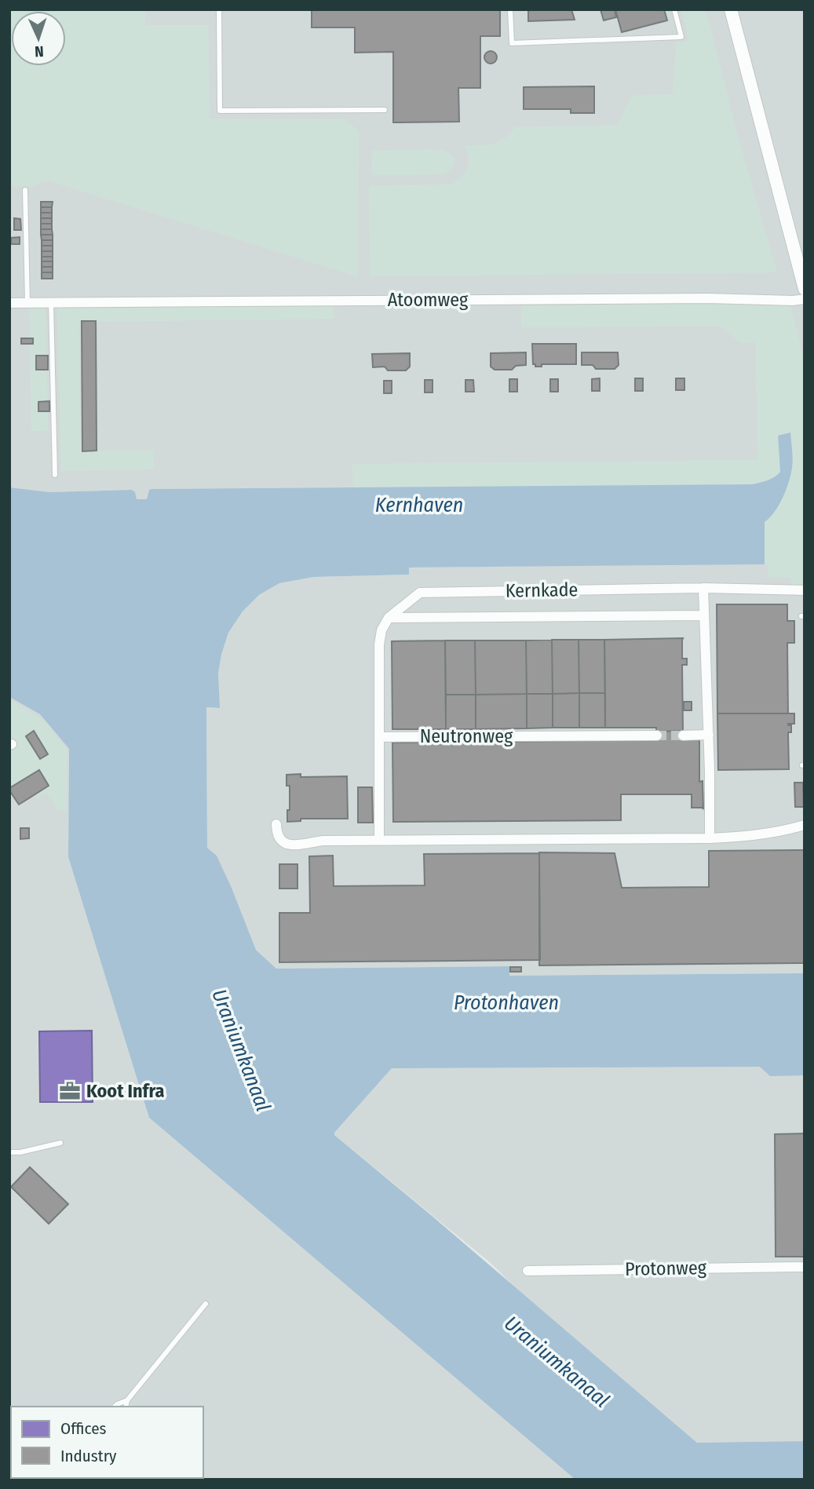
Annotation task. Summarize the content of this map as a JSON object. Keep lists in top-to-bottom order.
{
  "streets": {
    "street": [
      "Atoomweg",
      "Kernkade",
      "Neutronweg",
      "Protonweg"
    ]
  },
  "water": ["Kernhaven", "Protonhaven", "Uraniumkanaal"],
  "places": {
    "office": ["Koot Infra"]
  },
  "legend": ["Offices", "Industry"],
  "north": "bottom"
}
